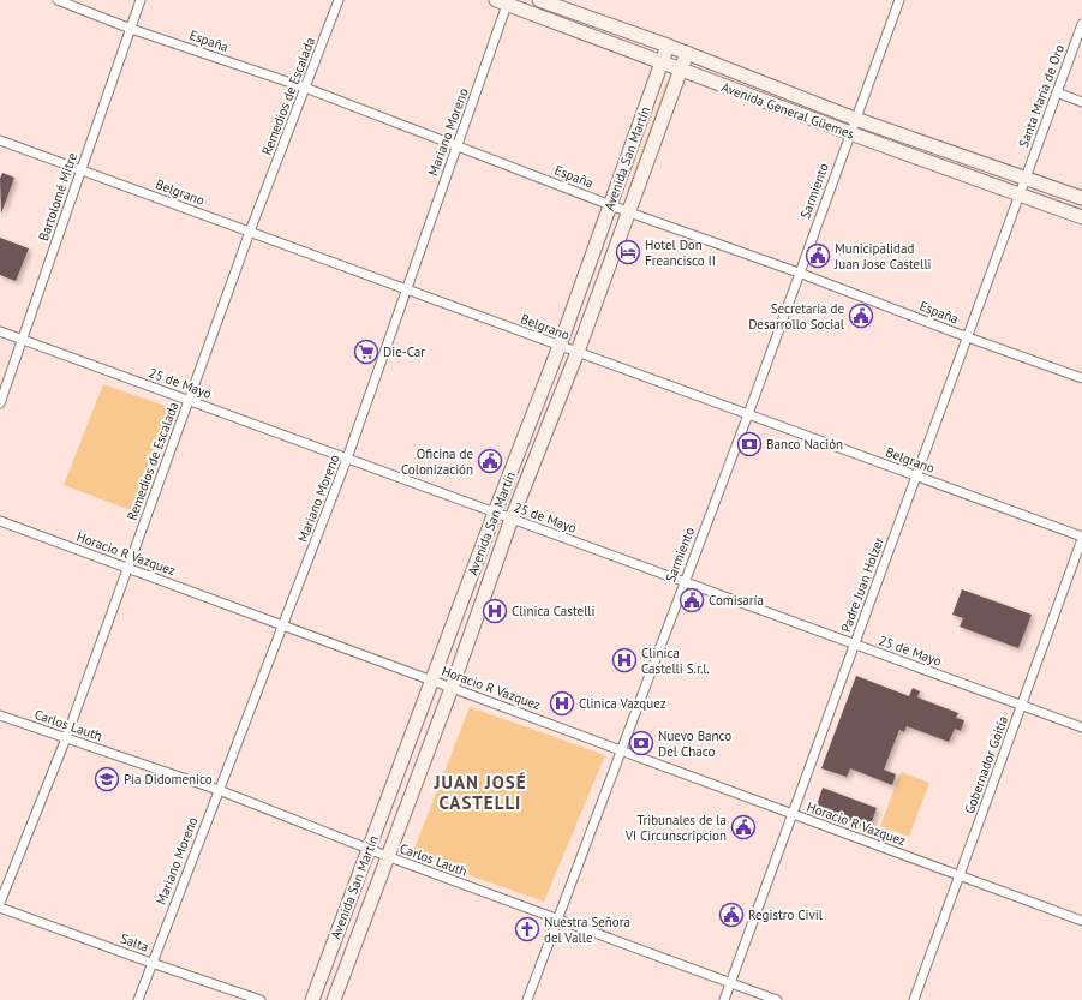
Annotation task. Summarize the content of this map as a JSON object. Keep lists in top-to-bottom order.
{
  "streets": {
    "main road": ["Avenida General Güemes", "Avenida San Martín"],
    "street": [
      "España",
      "Remedios de Escalada",
      "Santa María de Oro",
      "Mariano Moreno",
      "Sarmiento",
      "Belgrano",
      "Bartolomé Mitre",
      "25 de Mayo",
      "Horacio R Vazquez",
      "Padre Juan Holzer",
      "Carlos Lauth",
      "Gobernador Goitia",
      "Salta"
    ]
  },
  "crossings": [
    ["España", "Remedios de Escalada"],
    ["España", "Mariano Moreno"],
    ["España", "Avenida San Martín"],
    ["España", "Sarmiento"],
    ["España", "Bartolomé Mitre"],
    ["España", "Padre Juan Holzer"],
    ["Remedios de Escalada", "Belgrano"],
    ["Remedios de Escalada", "25 de Mayo"],
    ["Remedios de Escalada", "Horacio R Vazquez"],
    ["Remedios de Escalada", "Carlos Lauth"],
    ["Santa María de Oro", "Avenida General Güemes"],
    ["Santa María de Oro", "Padre Juan Holzer"],
    ["Avenida General Güemes", "Mariano Moreno"],
    ["Avenida General Güemes", "Avenida San Martín"],
    ["Avenida General Güemes", "Sarmiento"],
    ["Avenida General Güemes", "Padre Juan Holzer"],
    ["Mariano Moreno", "Belgrano"],
    ["Mariano Moreno", "25 de Mayo"],
    ["Mariano Moreno", "Horacio R Vazquez"],
    ["Mariano Moreno", "Carlos Lauth"],
    ["Mariano Moreno", "Salta"],
    ["Avenida San Martín", "Belgrano"],
    ["Avenida San Martín", "25 de Mayo"],
    ["Avenida San Martín", "Horacio R Vazquez"],
    ["Avenida San Martín", "Carlos Lauth"],
    ["Sarmiento", "Belgrano"],
    ["Sarmiento", "25 de Mayo"],
    ["Sarmiento", "Horacio R Vazquez"],
    ["Sarmiento", "Carlos Lauth"],
    ["Belgrano", "Bartolomé Mitre"],
    ["Belgrano", "Padre Juan Holzer"],
    ["Belgrano", "Gobernador Goitia"],
    ["Bartolomé Mitre", "25 de Mayo"],
    ["25 de Mayo", "Padre Juan Holzer"],
    ["25 de Mayo", "Gobernador Goitia"],
    ["Horacio R Vazquez", "Padre Juan Holzer"],
    ["Horacio R Vazquez", "Gobernador Goitia"],
    ["Padre Juan Holzer", "Carlos Lauth"]
  ],
  "districts": ["JUAN JOSÉ CASTELLI"],
  "places": {
    "hotel": ["Hotel Don Freancisco II"],
    "public building": [
      "Municipalidad Juan Jose Castelli",
      "Secretaria de Desarrollo Social",
      "Oficina de Colonización",
      "Comisaría",
      "Tribunales de la VI Circunscripcion",
      "Registro Civil"
    ],
    "supermarket": ["Die-Car"],
    "bank": ["Banco Nación", "Nuevo Banco Del Chaco"],
    "hospital": ["Clinica Castelli", "Clinica Castelli S.r.l.", "Clinica Vazquez"],
    "school or university": ["Pia Didomenico"],
    "church": ["Nuestra Señora del Valle"]
  }
}
